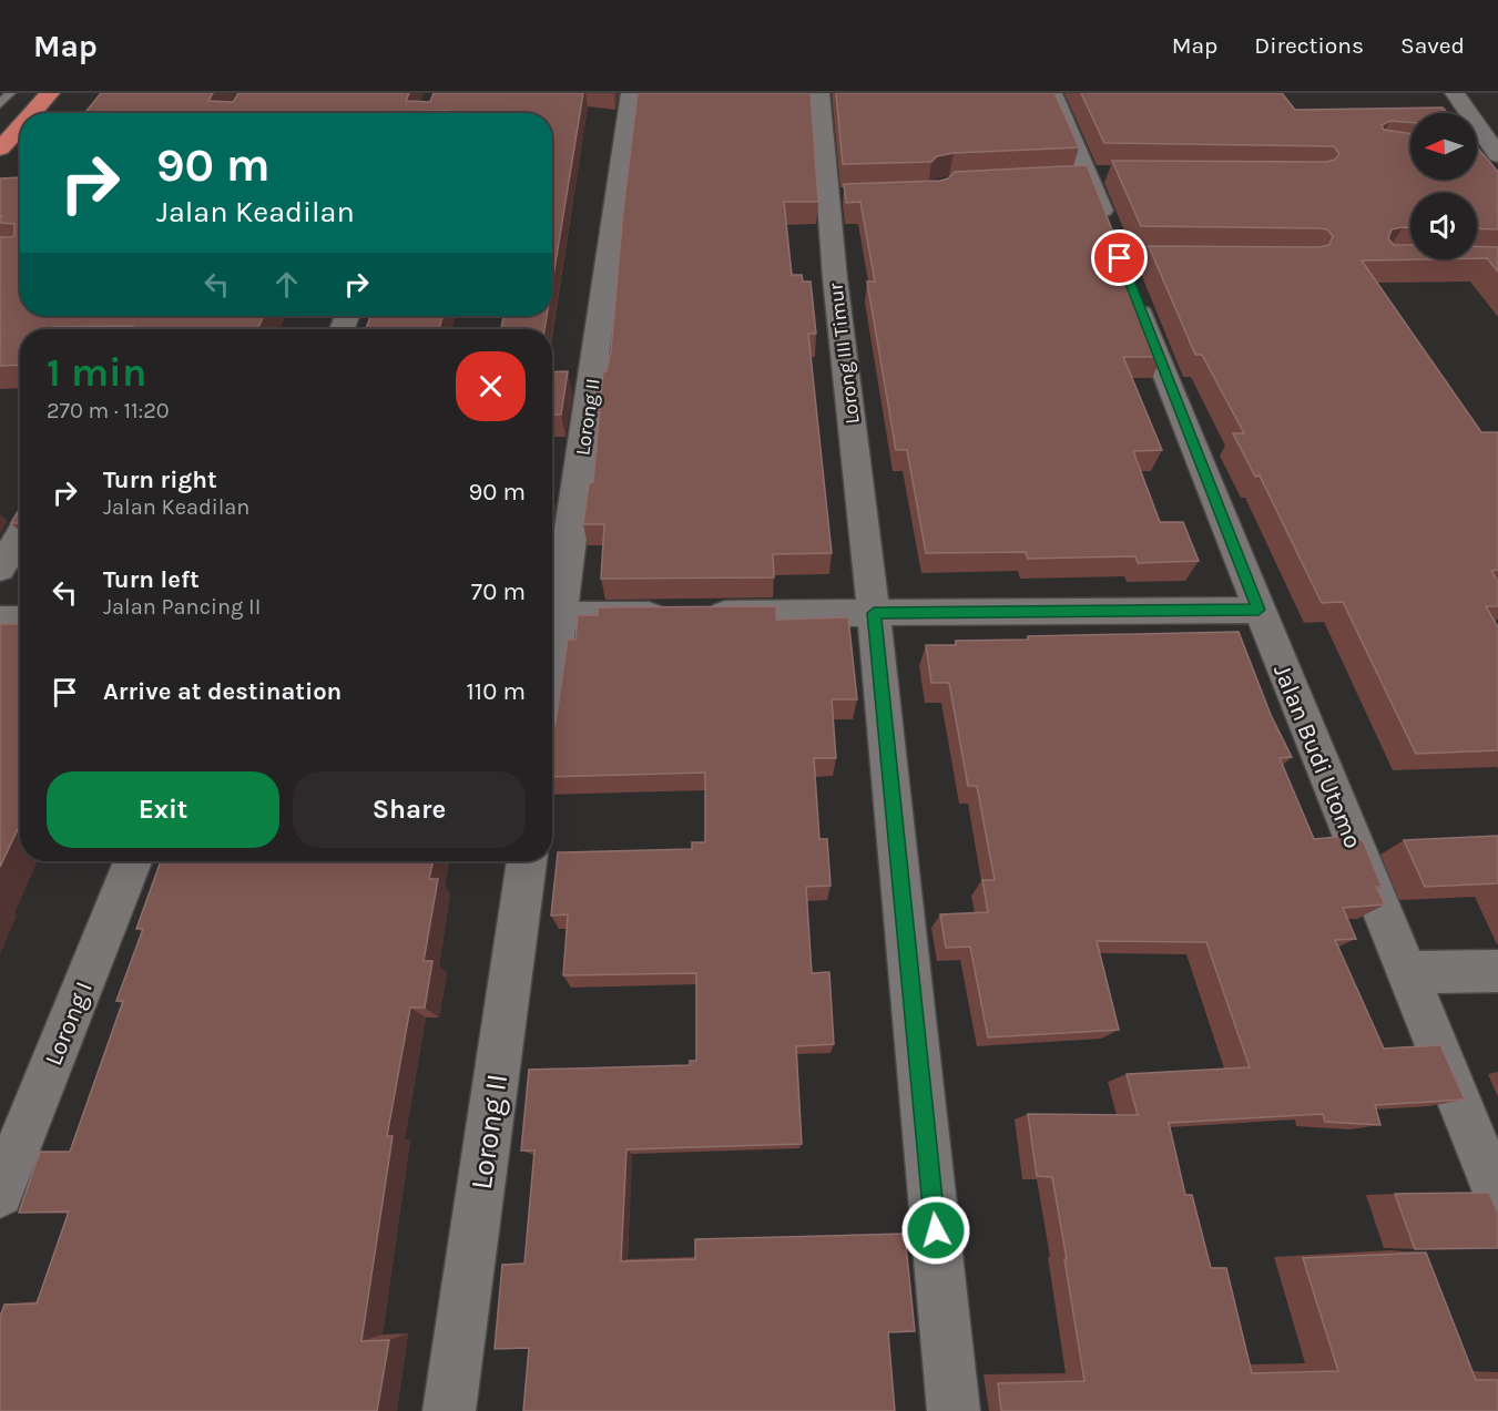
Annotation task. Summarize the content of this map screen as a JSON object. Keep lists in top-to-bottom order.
{
  "streets": {
    "street": [
      "Lorong III Timur",
      "Lorong II",
      "Jalan Budi Utomo",
      "Lorong I"
    ]
  },
  "north": "left",
  "page": {
    "header": "Map",
    "nav": ["Map", "Directions", "Saved"],
    "turn": ["90 m", "Jalan Keadilan"],
    "heading": ["1 min", "270 m · 11:20"],
    "list": [
      {
        "name": "Turn right",
        "note": "Jalan Keadilan",
        "value": "90 m"
      },
      {
        "name": "Turn left",
        "note": "Jalan Pancing II",
        "value": "70 m"
      },
      {
        "name": "Arrive at destination",
        "value": "110 m"
      }
    ],
    "buttons": ["Exit", "Share"]
  }
}
